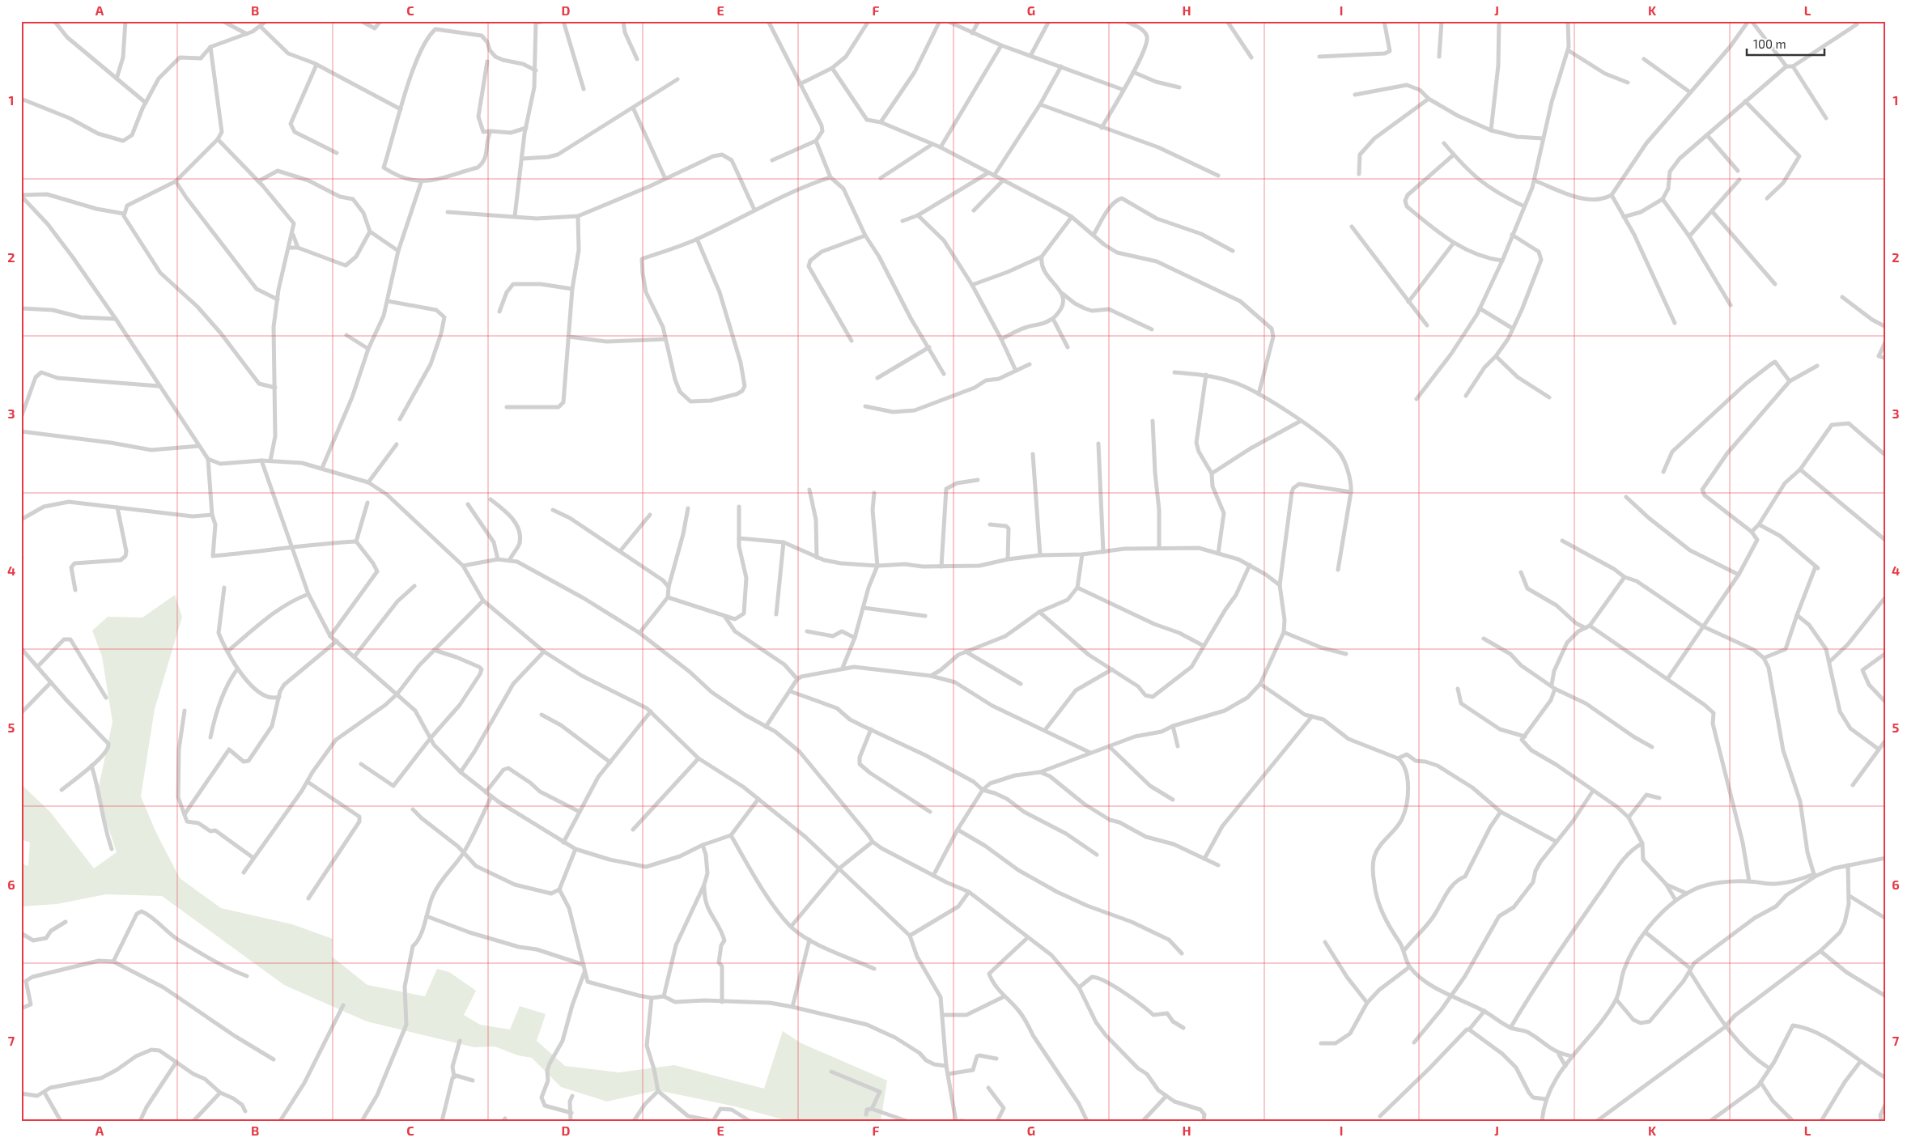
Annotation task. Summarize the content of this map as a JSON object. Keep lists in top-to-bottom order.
{
  "scale_bar": "100 m",
  "grid": {
    "columns": [
      "A",
      "B",
      "C",
      "D",
      "E",
      "F",
      "G",
      "H",
      "I",
      "J",
      "K",
      "L"
    ],
    "rows": [
      "1",
      "2",
      "3",
      "4",
      "5",
      "6",
      "7"
    ]
  }
}
